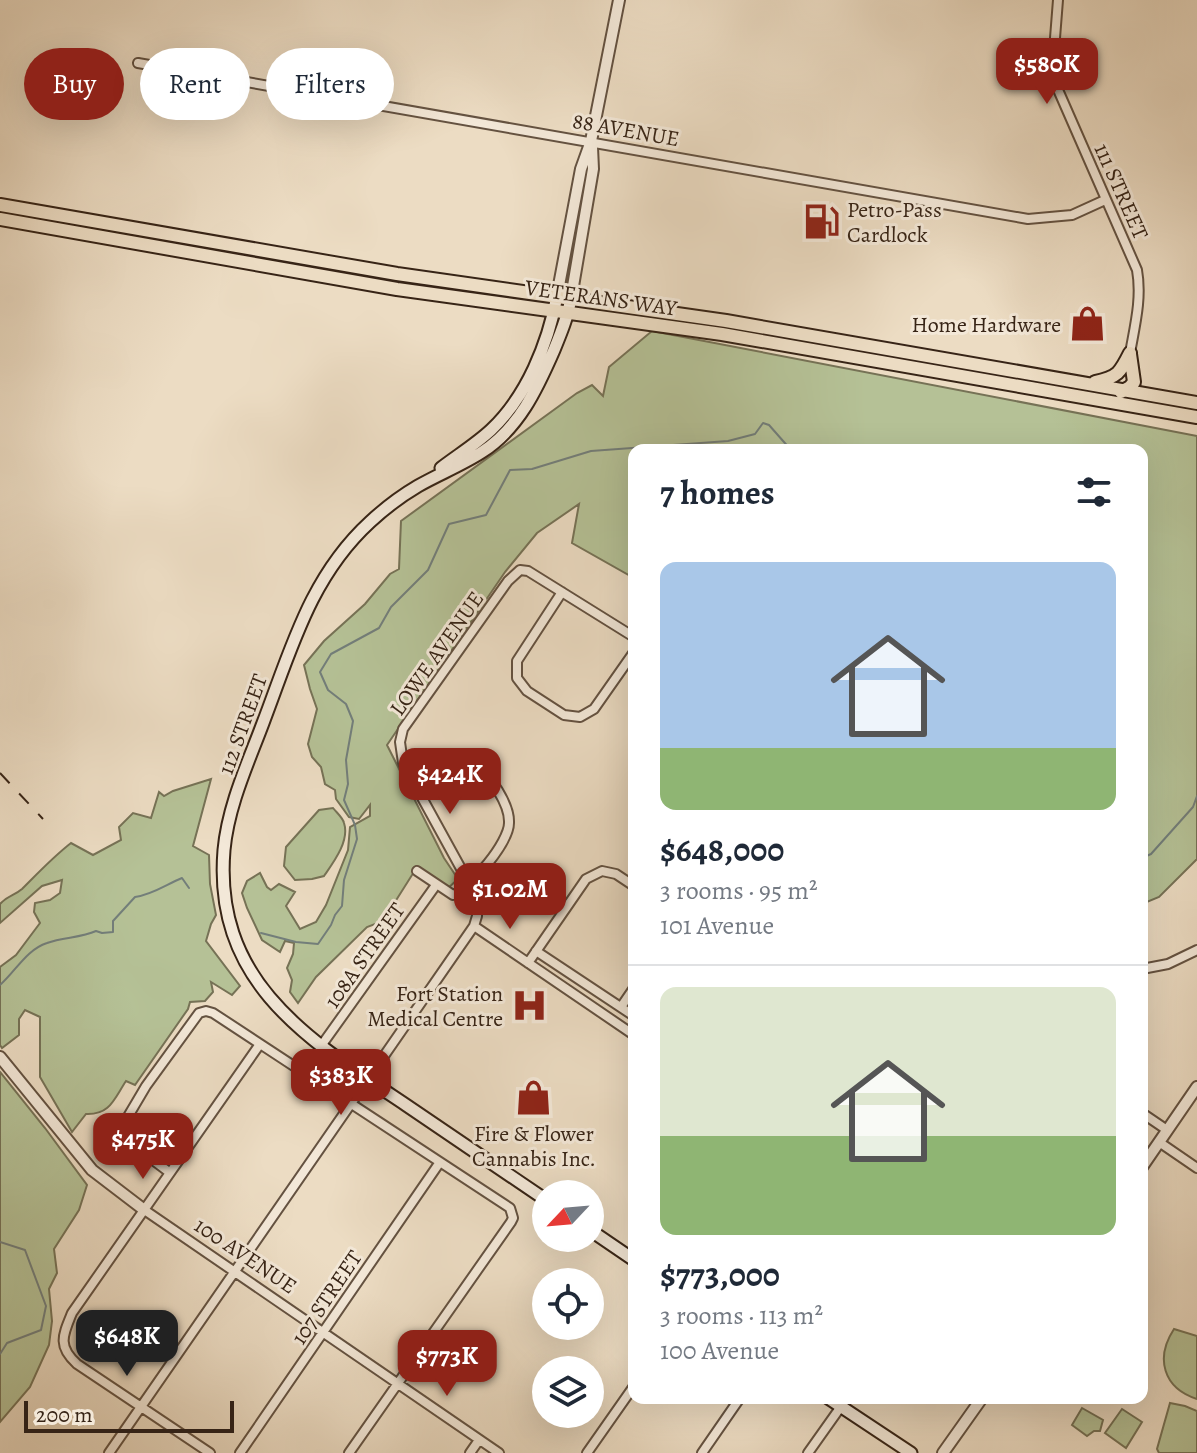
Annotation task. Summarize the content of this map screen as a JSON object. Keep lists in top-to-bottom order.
{
  "streets": {
    "main road": ["VETERANS WAY", "112 STREET"],
    "street": [
      "88 AVENUE",
      "111 STREET",
      "LOWE AVENUE",
      "108A STREET",
      "100 AVENUE",
      "107 STREET"
    ]
  },
  "crossings": [
    ["88 AVENUE", "111 STREET"],
    ["88 AVENUE", "112 STREET"],
    ["VETERANS WAY", "112 STREET"],
    ["112 STREET", "108A STREET"],
    ["100 AVENUE", "107 STREET"]
  ],
  "places": {
    "fuel station": ["Petro-Pass Cardlock"],
    "shop": ["Home Hardware", "Fire & Flower Cannabis Inc."],
    "hospital": ["Fort Station Medical Centre"]
  },
  "scale_bar": "200 m",
  "north": "bottom left",
  "page": {
    "price": [
      "$580K",
      "$424K",
      "$1.02M",
      "$383K",
      "$475K",
      "$648K",
      "$773K"
    ],
    "chip": ["Buy", "Rent", "Filters"],
    "heading": "7 homes",
    "list": [
      {
        "name": "$648,000",
        "note": "3 rooms · 95 m² · 101 Avenue"
      },
      {
        "name": "$773,000",
        "note": "3 rooms · 113 m² · 100 Avenue"
      }
    ],
    "scale": "200 m"
  }
}
